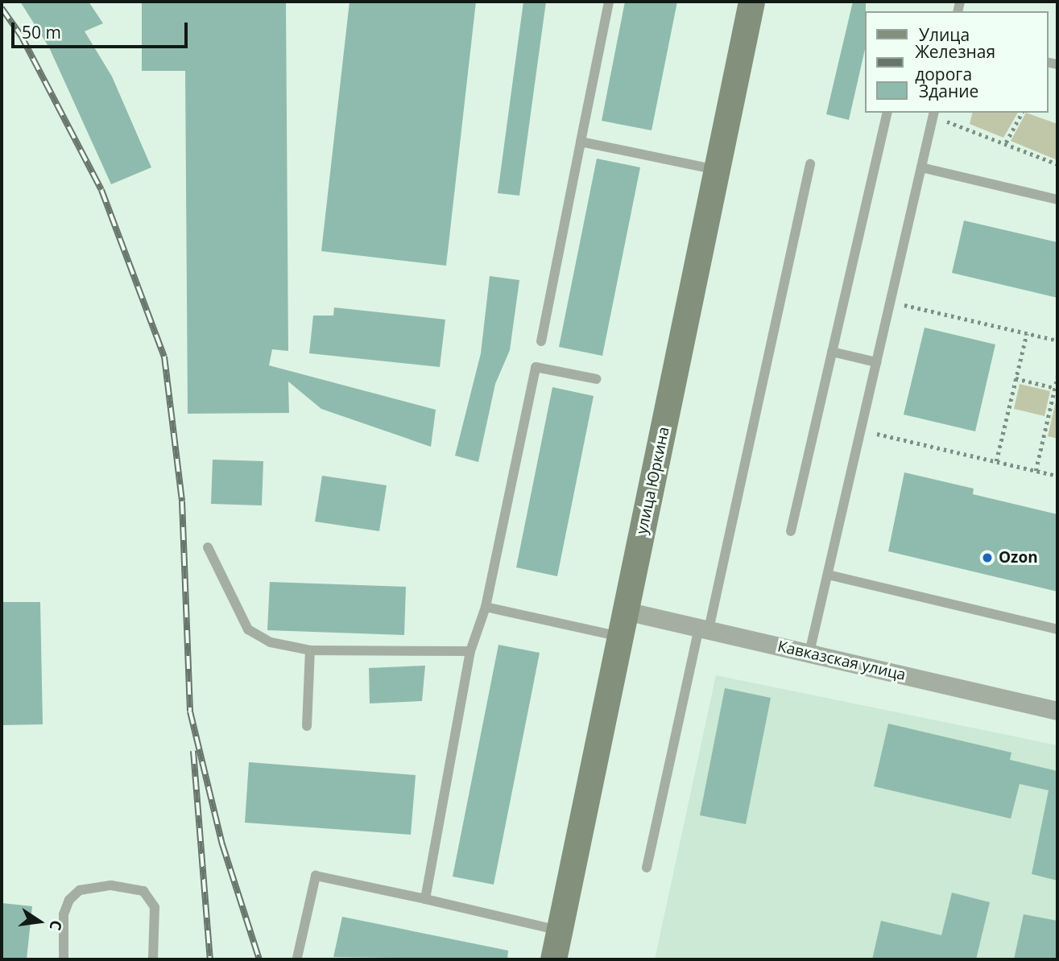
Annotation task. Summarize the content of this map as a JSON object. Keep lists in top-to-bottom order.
{
  "streets": {
    "main road": ["улица Юркина"],
    "street": ["Кавказская улица"]
  },
  "crossings": [
    ["улица Юркина", "Кавказская улица"]
  ],
  "places": ["Ozon"],
  "legend": ["Улица", "Железная дорога", "Здание"],
  "scale_bar": "50 m",
  "north": "right"
}
